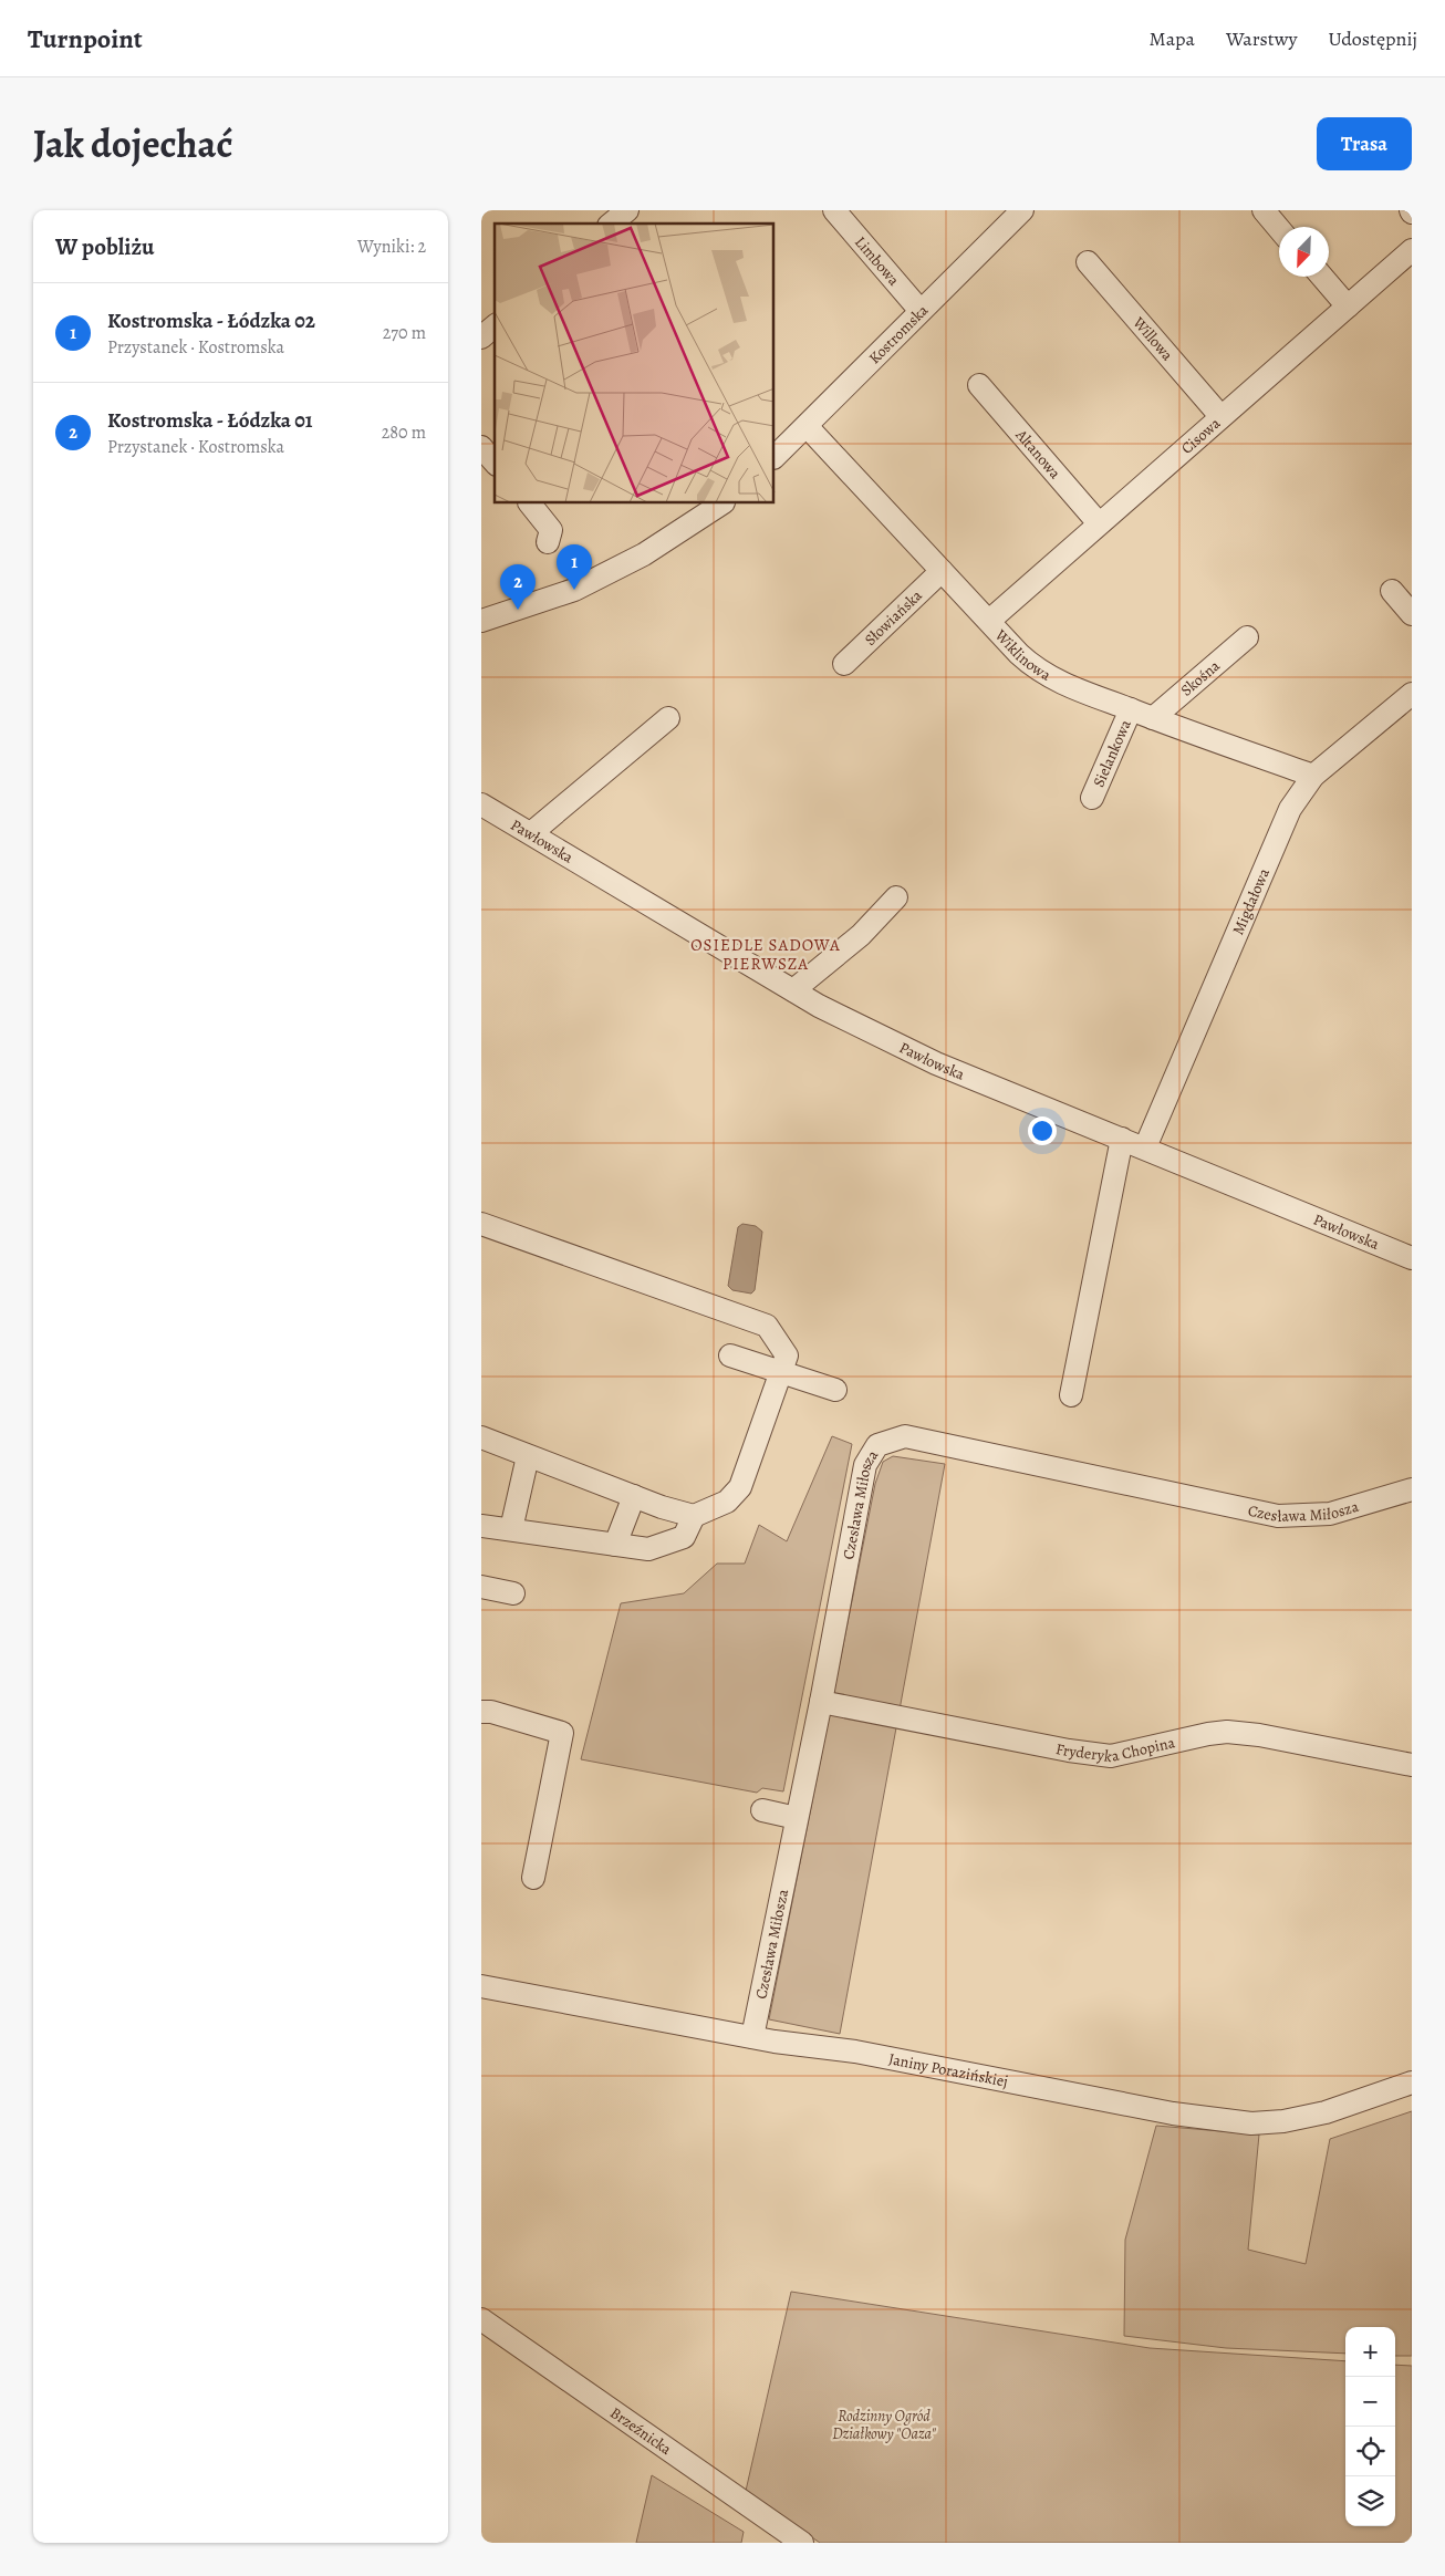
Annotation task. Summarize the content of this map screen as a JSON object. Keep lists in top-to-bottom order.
{
  "streets": {
    "street": [
      "Limbowa",
      "Kostromska",
      "Willowa",
      "Cisowa",
      "Altanowa",
      "Słowiańska",
      "Wiklinowa",
      "Skośna",
      "Sielankowa",
      "Pawłowska",
      "Migdałowa",
      "Czesława Miłosza",
      "Fryderyka Chopina",
      "Janiny Porazińskiej",
      "Brzeźnicka"
    ]
  },
  "crossings": [
    ["Limbowa", "Kostromska"],
    ["Kostromska", "Wiklinowa"],
    ["Willowa", "Cisowa"],
    ["Cisowa", "Altanowa"],
    ["Cisowa", "Wiklinowa"],
    ["Słowiańska", "Wiklinowa"],
    ["Wiklinowa", "Skośna"],
    ["Wiklinowa", "Sielankowa"],
    ["Wiklinowa", "Migdałowa"],
    ["Pawłowska", "Migdałowa"],
    ["Czesława Miłosza", "Fryderyka Chopina"],
    ["Czesława Miłosza", "Janiny Porazińskiej"]
  ],
  "districts": ["OSIEDLE SADOWA PIERWSZA"],
  "parks": ["Rodzinny Ogród Działkowy \"Oaza\""],
  "north": "bottom left",
  "page": {
    "header": "Turnpoint",
    "nav": ["Mapa", "Warstwy", "Udostępnij"],
    "title": "Jak dojechać",
    "buttons": "Trasa",
    "heading": ["W pobliżu", "Wyniki: 2"],
    "list": [
      {
        "mark": "1",
        "name": "Kostromska - Łódzka 02",
        "note": "Przystanek · Kostromska",
        "value": "270 m"
      },
      {
        "mark": "2",
        "name": "Kostromska - Łódzka 01",
        "note": "Przystanek · Kostromska",
        "value": "280 m"
      }
    ],
    "pins": ["1", "2"],
    "map_buttons": ["+", "−"]
  }
}
